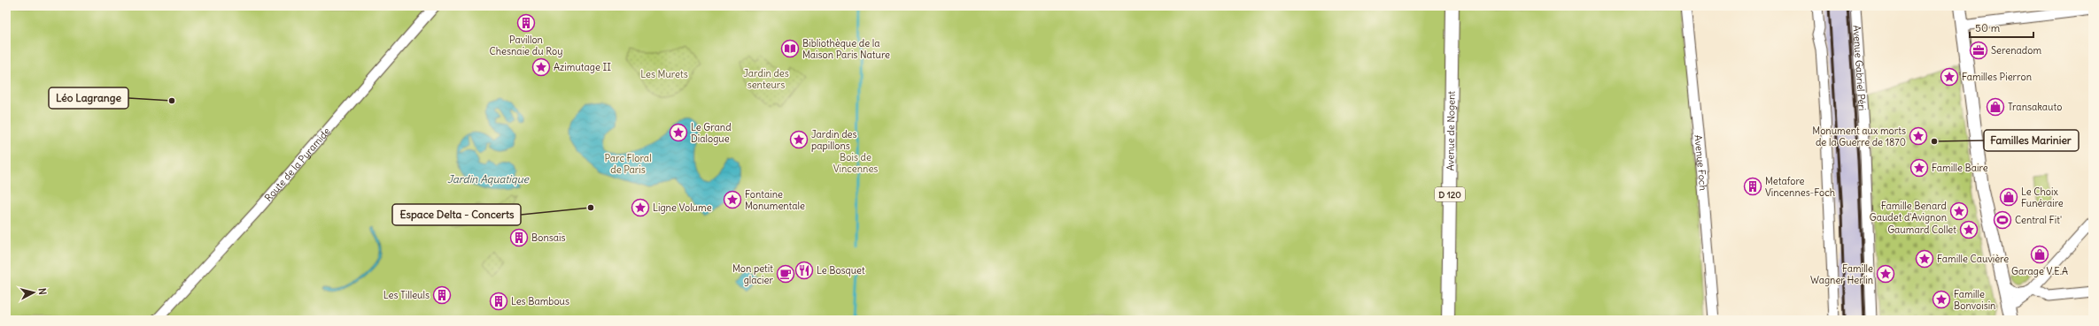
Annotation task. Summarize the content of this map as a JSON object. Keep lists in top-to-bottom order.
{
  "streets": {
    "main road": ["Avenue de Nogent", "D 120"],
    "street": ["Avenue Gabriel Péri", "Avenue Foch", "Route de la Pyramide"]
  },
  "water": ["Jardin Aquatique"],
  "parks": [
    "Jardin des senteurs",
    "Les Murets",
    "Bois de Vincennes",
    "Parc Floral de Paris"
  ],
  "places": {
    "building": [
      "Pavillon Chesnaie du Roy",
      "Metafore Vincennes-Foch",
      "Bonsaïs",
      "Les Tilleuls",
      "Les Bambous"
    ],
    "library": ["Bibliothèque de la Maison Paris Nature"],
    "office": ["Serenadom"],
    "place": [
      "Azimutage II",
      "Familles Pierron",
      "Le Grand Dialogue",
      "Monument aux morts de la Guerre de 1870",
      "Jardin des papillons",
      "Famille Baire",
      "Fontaine Monumentale",
      "Ligne Volume",
      "Famille Benard Gaudet d'Avignon",
      "Gaumard Collet",
      "Famille Cauvière",
      "Famille Wagner Herlin",
      "Famille Bonvoisin"
    ],
    "other": ["Léo Lagrange", "Familles Marinier", "Espace Delta - Concerts"],
    "shop": ["Transakauto", "Le Choix Funéraire", "Garage V.E.A"],
    "sports": ["Central Fit'"],
    "restaurant": ["Le Bosquet"],
    "cafe": ["Mon petit glacier"]
  },
  "scale_bar": "50 m",
  "north": "right"
}
